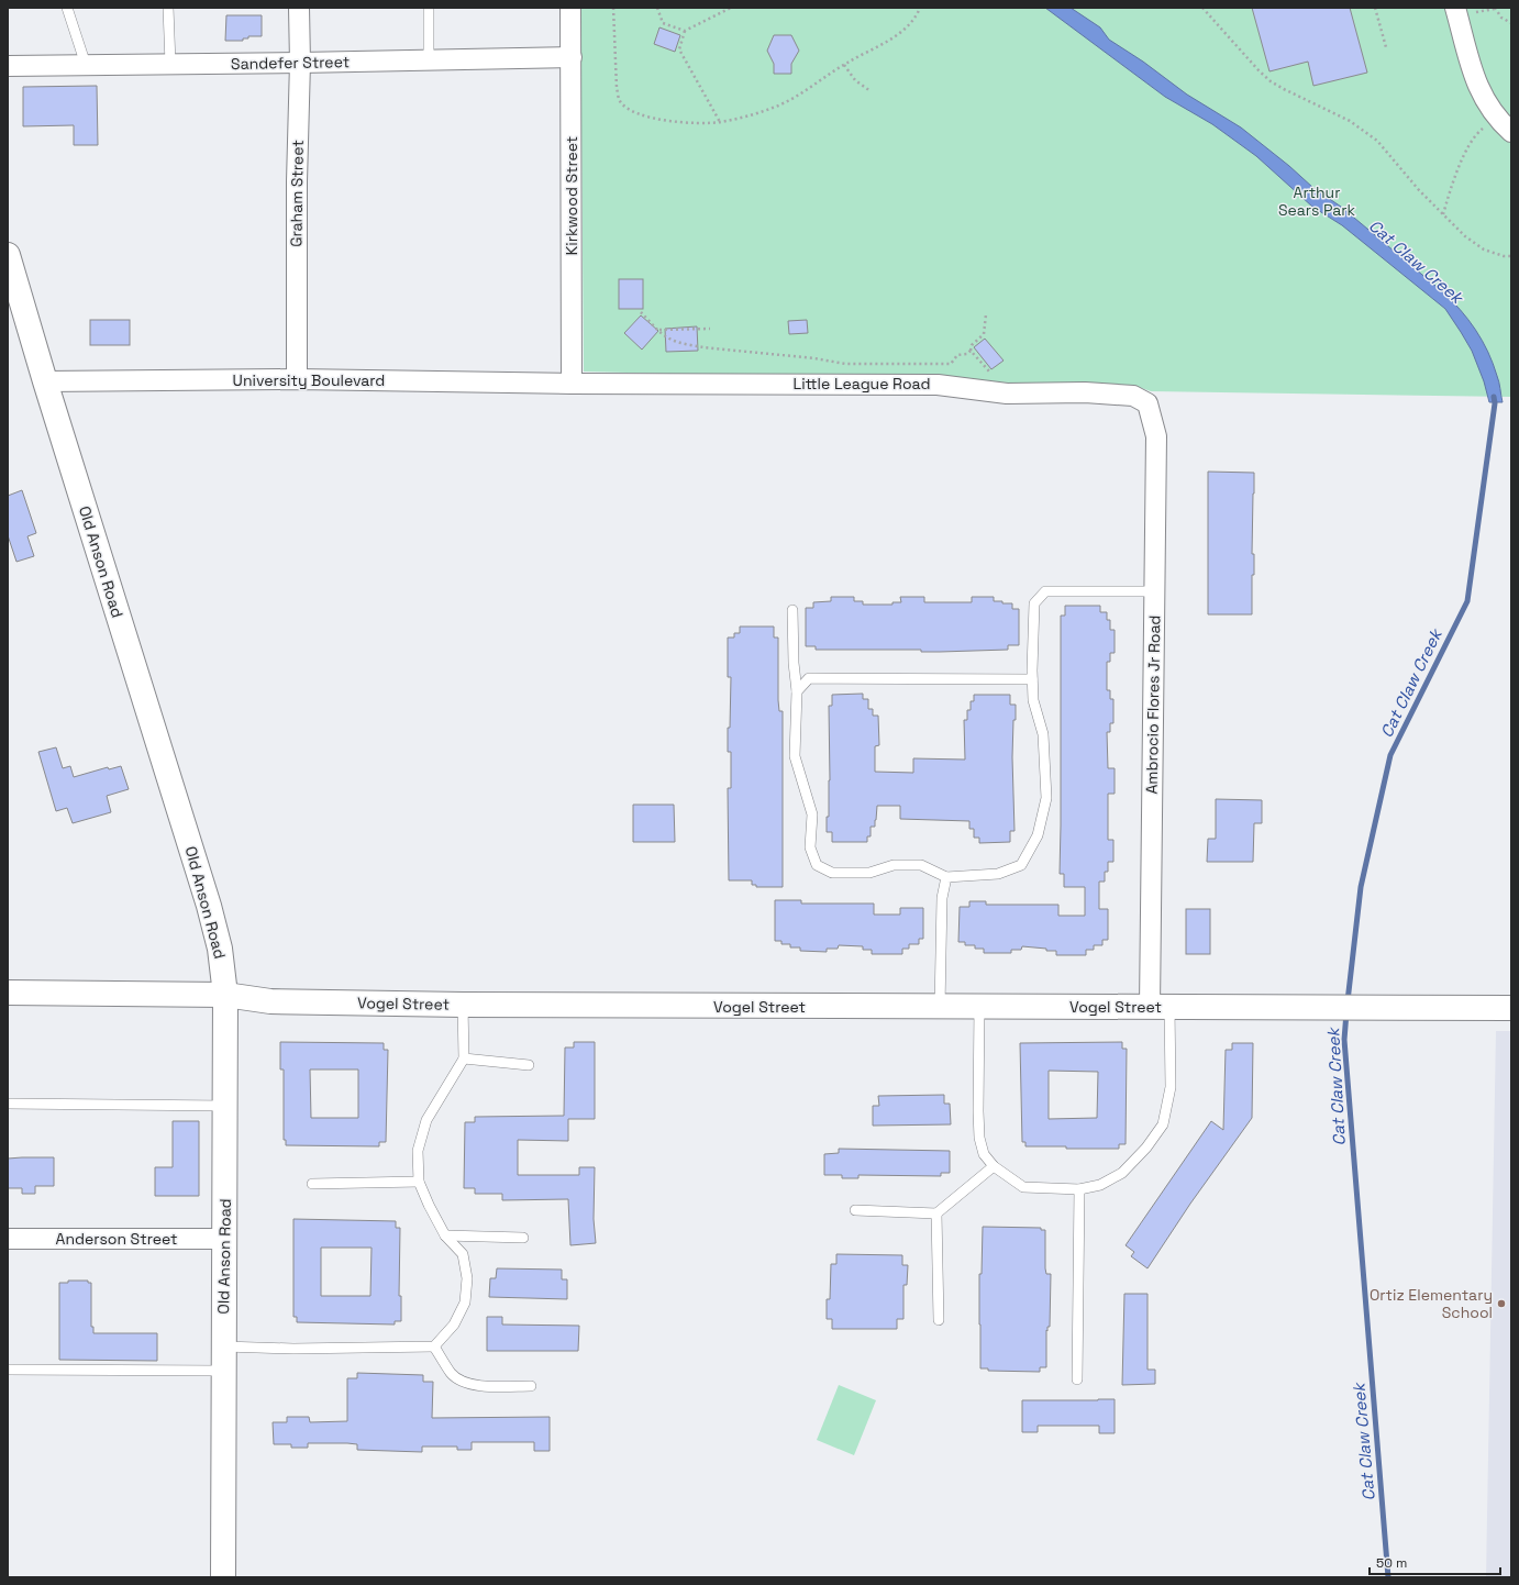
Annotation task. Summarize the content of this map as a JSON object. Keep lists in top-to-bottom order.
{
  "streets": {
    "street": [
      "Sandefer Street",
      "Graham Street",
      "Kirkwood Street",
      "University Boulevard",
      "Little League Road",
      "Old Anson Road",
      "Ambrocio Flores Jr Road",
      "Vogel Street",
      "Anderson Street"
    ]
  },
  "crossings": [
    ["Sandefer Street", "Graham Street"],
    ["Sandefer Street", "Kirkwood Street"],
    ["Graham Street", "University Boulevard"],
    ["Kirkwood Street", "University Boulevard"],
    ["Kirkwood Street", "Little League Road"],
    ["University Boulevard", "Little League Road"],
    ["University Boulevard", "Old Anson Road"],
    ["Little League Road", "Ambrocio Flores Jr Road"],
    ["Old Anson Road", "Vogel Street"],
    ["Old Anson Road", "Anderson Street"],
    ["Ambrocio Flores Jr Road", "Vogel Street"]
  ],
  "water": ["Cat Claw Creek"],
  "parks": ["Arthur Sears Park"],
  "places": ["Ortiz Elementary School"],
  "scale_bar": "50 m"
}
